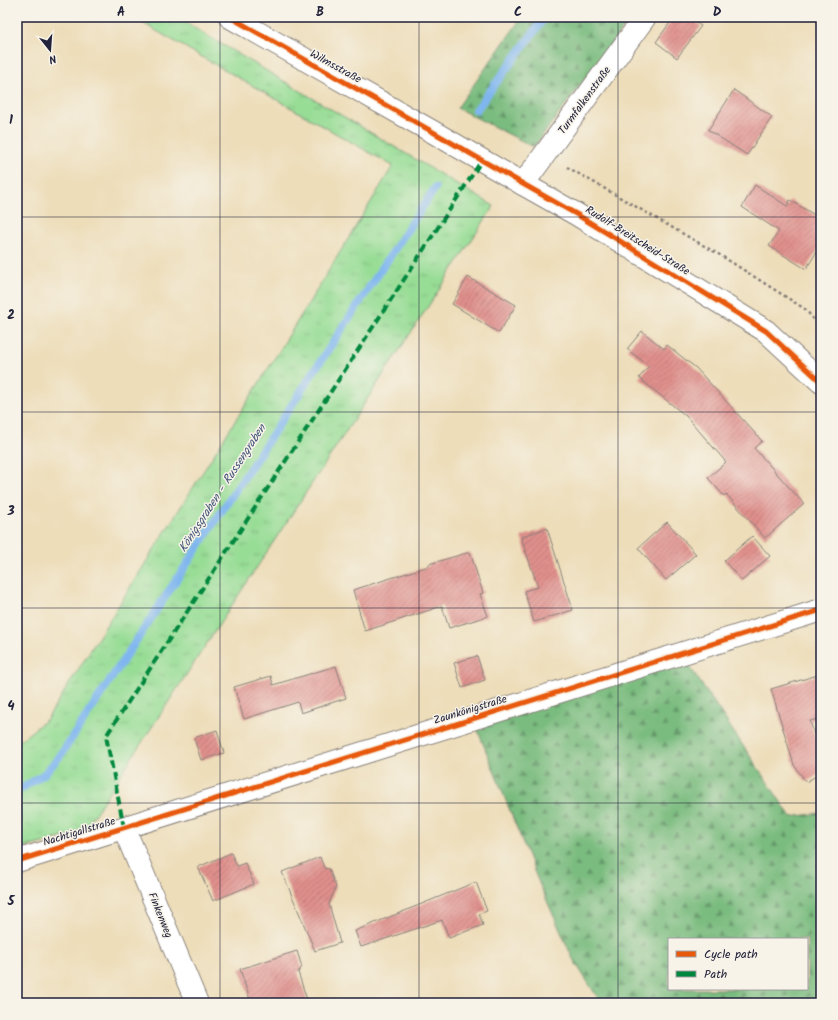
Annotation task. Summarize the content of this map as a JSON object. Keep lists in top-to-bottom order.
{
  "streets": {
    "street": [
      "Wilmsstraße",
      "Turmfalkenstraße",
      "Rudolf-Breitscheid-Straße",
      "Zaunkönigstraße",
      "Nachtigallstraße",
      "Finkenweg"
    ]
  },
  "crossings": [
    ["Wilmsstraße", "Rudolf-Breitscheid-Straße"],
    ["Turmfalkenstraße", "Rudolf-Breitscheid-Straße"],
    ["Zaunkönigstraße", "Nachtigallstraße"],
    ["Zaunkönigstraße", "Finkenweg"],
    ["Nachtigallstraße", "Finkenweg"]
  ],
  "water": ["Königsgraben - Russengraben"],
  "legend": ["Cycle path", "Path"],
  "north": "bottom",
  "grid": {
    "columns": [
      "A",
      "B",
      "C",
      "D"
    ],
    "rows": [
      "1",
      "2",
      "3",
      "4",
      "5"
    ]
  }
}
